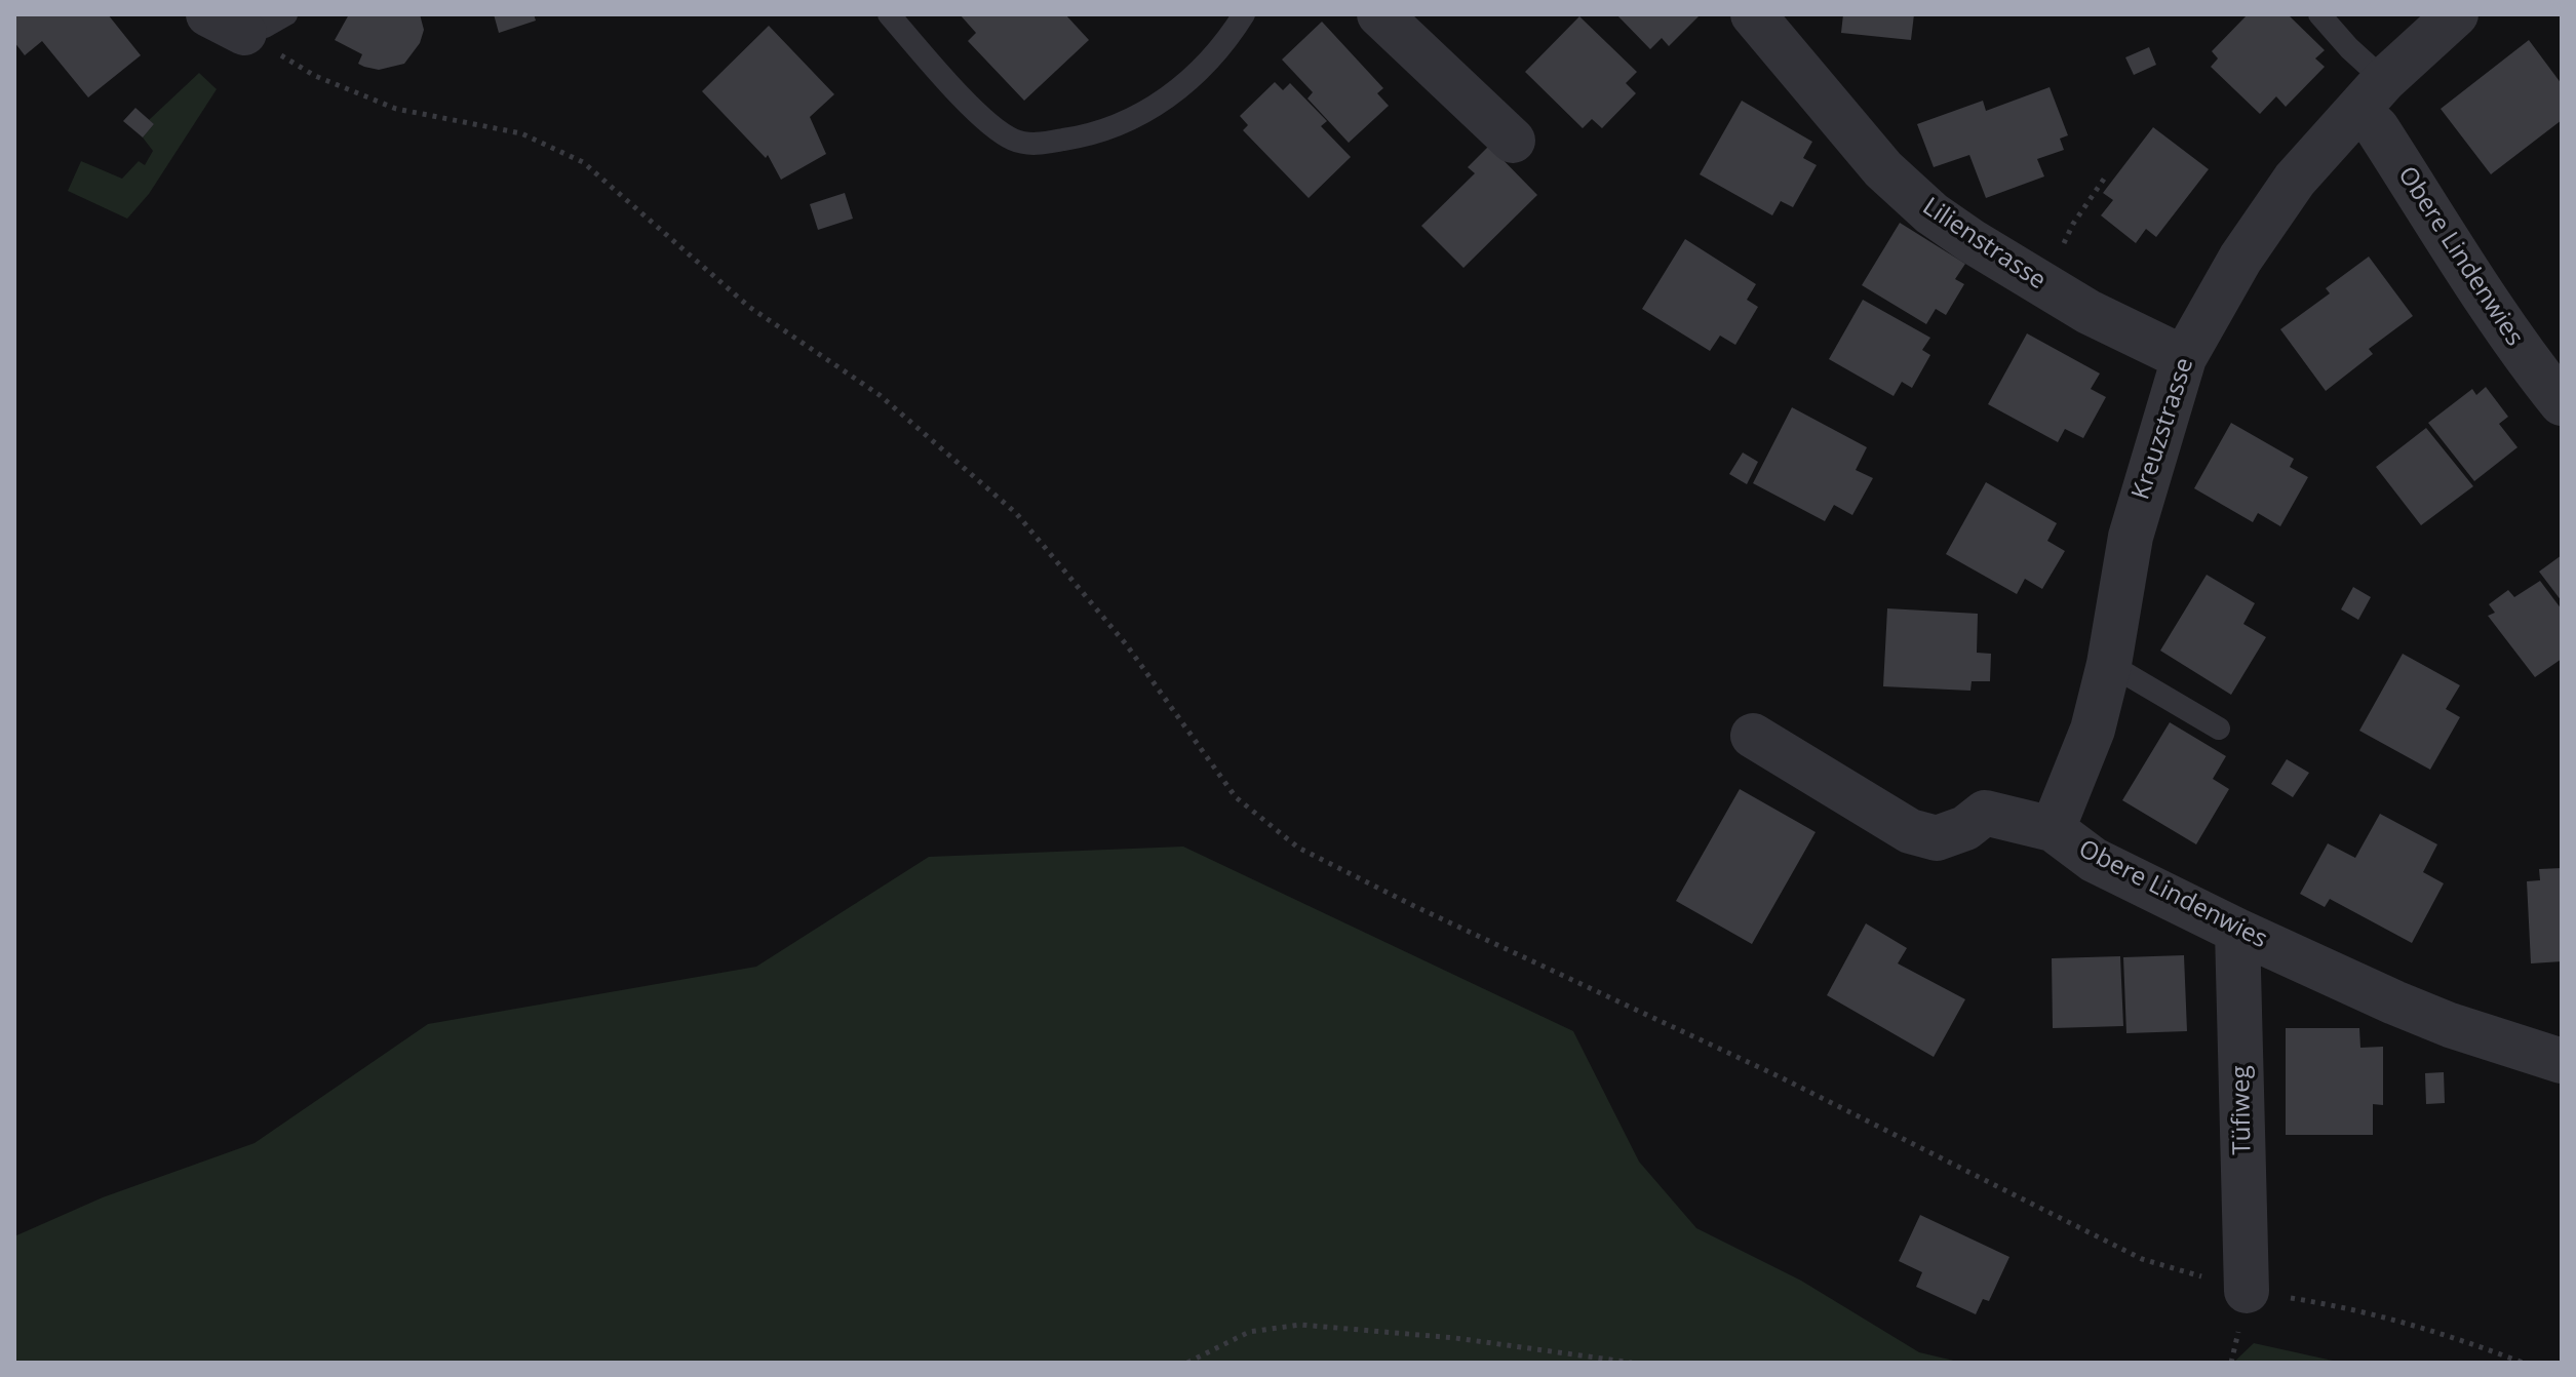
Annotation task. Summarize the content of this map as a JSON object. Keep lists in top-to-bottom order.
{
  "streets": {
    "street": [
      "Lilienstrasse",
      "Obere Lindenwies",
      "Kreuzstrasse",
      "Tüfiweg"
    ]
  },
  "crossings": [
    ["Lilienstrasse", "Kreuzstrasse"],
    ["Obere Lindenwies", "Kreuzstrasse"],
    ["Obere Lindenwies", "Tüfiweg"]
  ]
}
